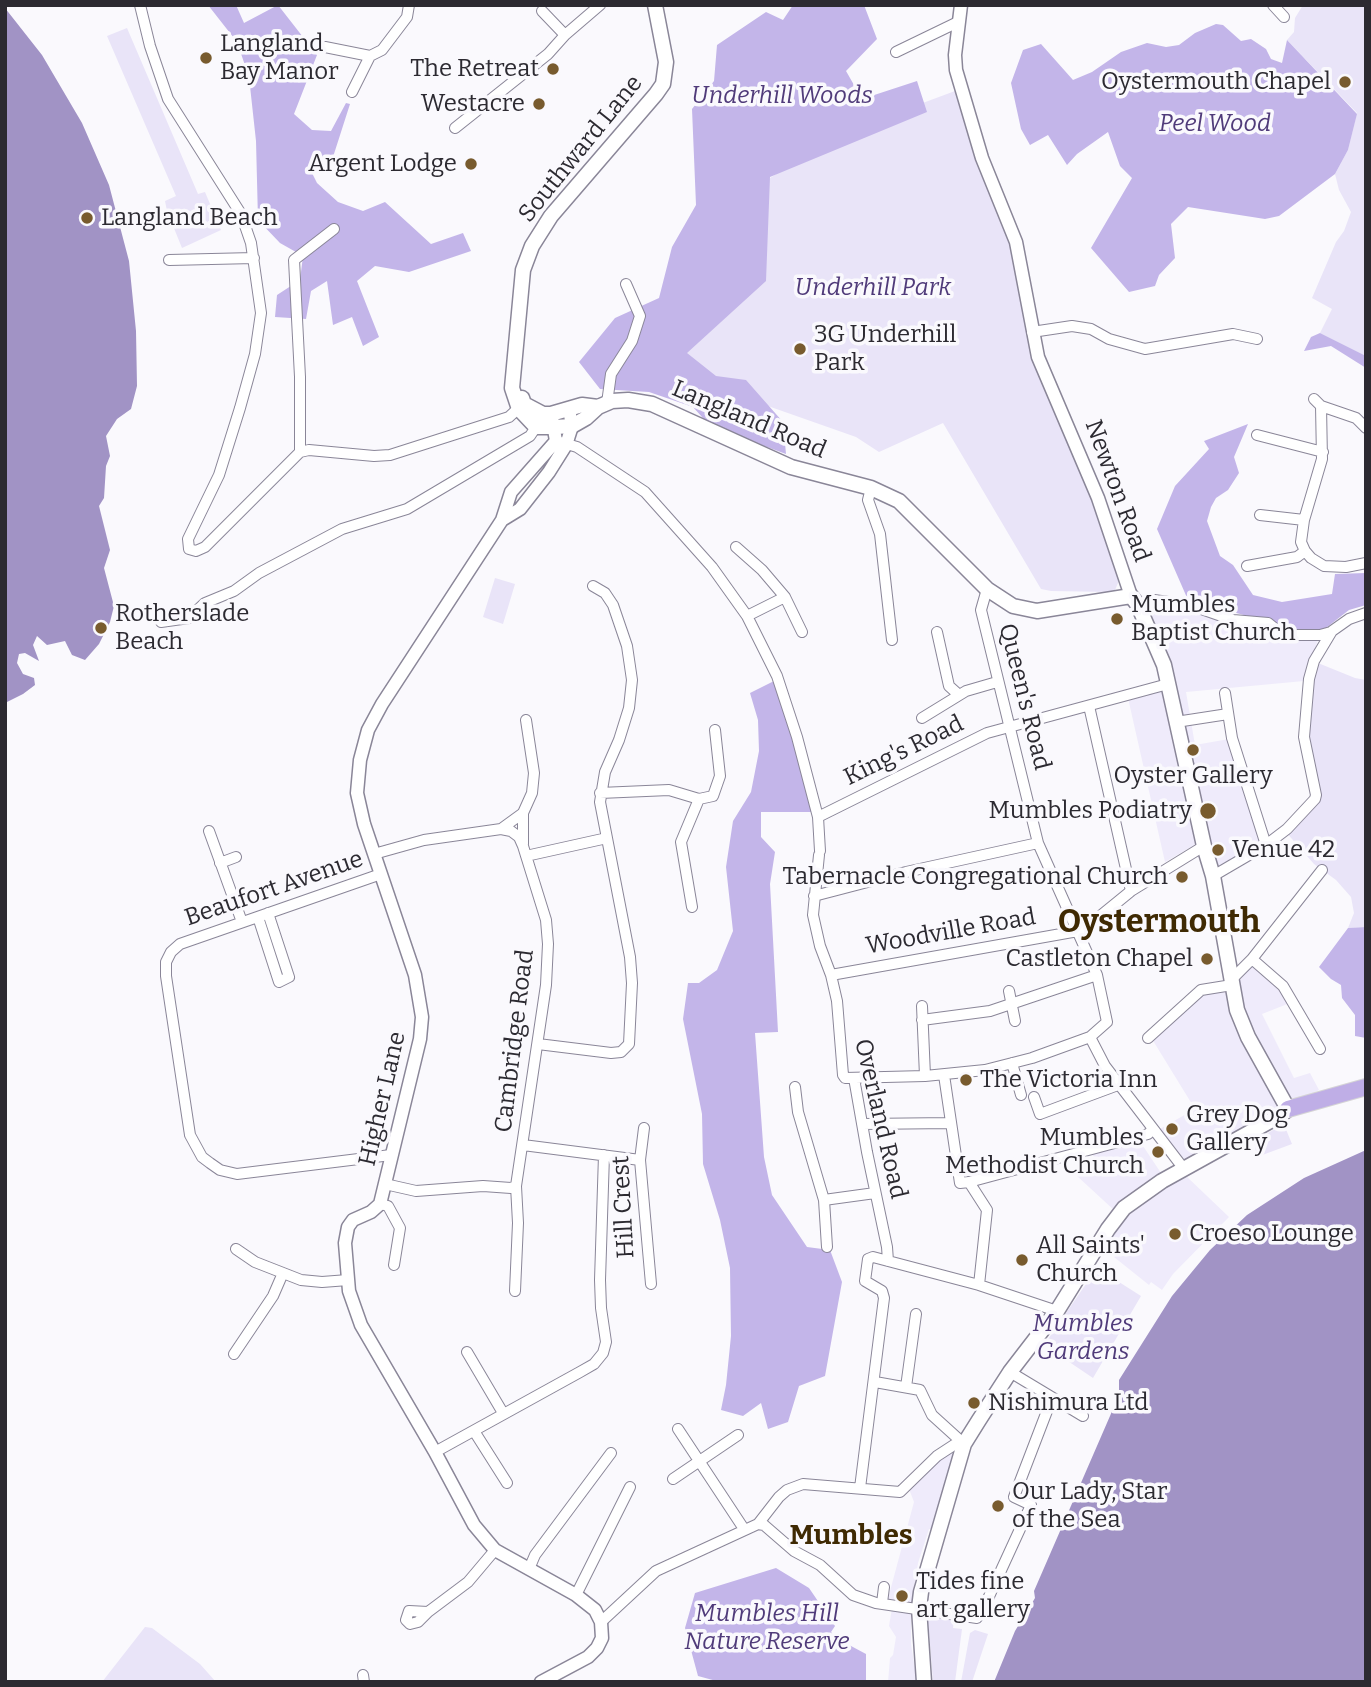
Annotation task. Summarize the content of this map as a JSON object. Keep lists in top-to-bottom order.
{
  "streets": {
    "main road": ["Southward Lane", "Langland Road", "Newton Road"],
    "street": [
      "Queen's Road",
      "King's Road",
      "Beaufort Avenue",
      "Woodville Road",
      "Cambridge Road",
      "Higher Lane",
      "Overland Road",
      "Hill Crest"
    ]
  },
  "crossings": [
    ["Southward Lane", "Langland Road"],
    ["Langland Road", "Newton Road"],
    ["Langland Road", "Queen's Road"],
    ["Langland Road", "Higher Lane"],
    ["Langland Road", "Overland Road"],
    ["Newton Road", "King's Road"],
    ["Queen's Road", "King's Road"],
    ["Queen's Road", "Woodville Road"],
    ["King's Road", "Overland Road"],
    ["Beaufort Avenue", "Higher Lane"],
    ["Woodville Road", "Overland Road"],
    ["Higher Lane", "Overland Road"]
  ],
  "districts": ["Oystermouth", "Mumbles"],
  "parks": [
    "Underhill Woods",
    "Peel Wood",
    "Underhill Park",
    "Mumbles Gardens",
    "Mumbles Hill Nature Reserve"
  ],
  "places": [
    "Langland Bay Manor",
    "The Retreat",
    "Oystermouth Chapel",
    "Westacre",
    "Argent Lodge",
    "Langland Beach",
    "3G Underhill Park",
    "Mumbles Baptist Church",
    "Rotherslade Beach",
    "Oyster Gallery",
    "Mumbles Podiatry",
    "Venue 42",
    "Tabernacle Congregational Church",
    "Castleton Chapel",
    "The Victoria Inn",
    "Grey Dog Gallery",
    "Mumbles Methodist Church",
    "Croeso Lounge",
    "All Saints' Church",
    "Nishimura Ltd",
    "Our Lady, Star of the Sea",
    "Tides fine art gallery"
  ]
}
